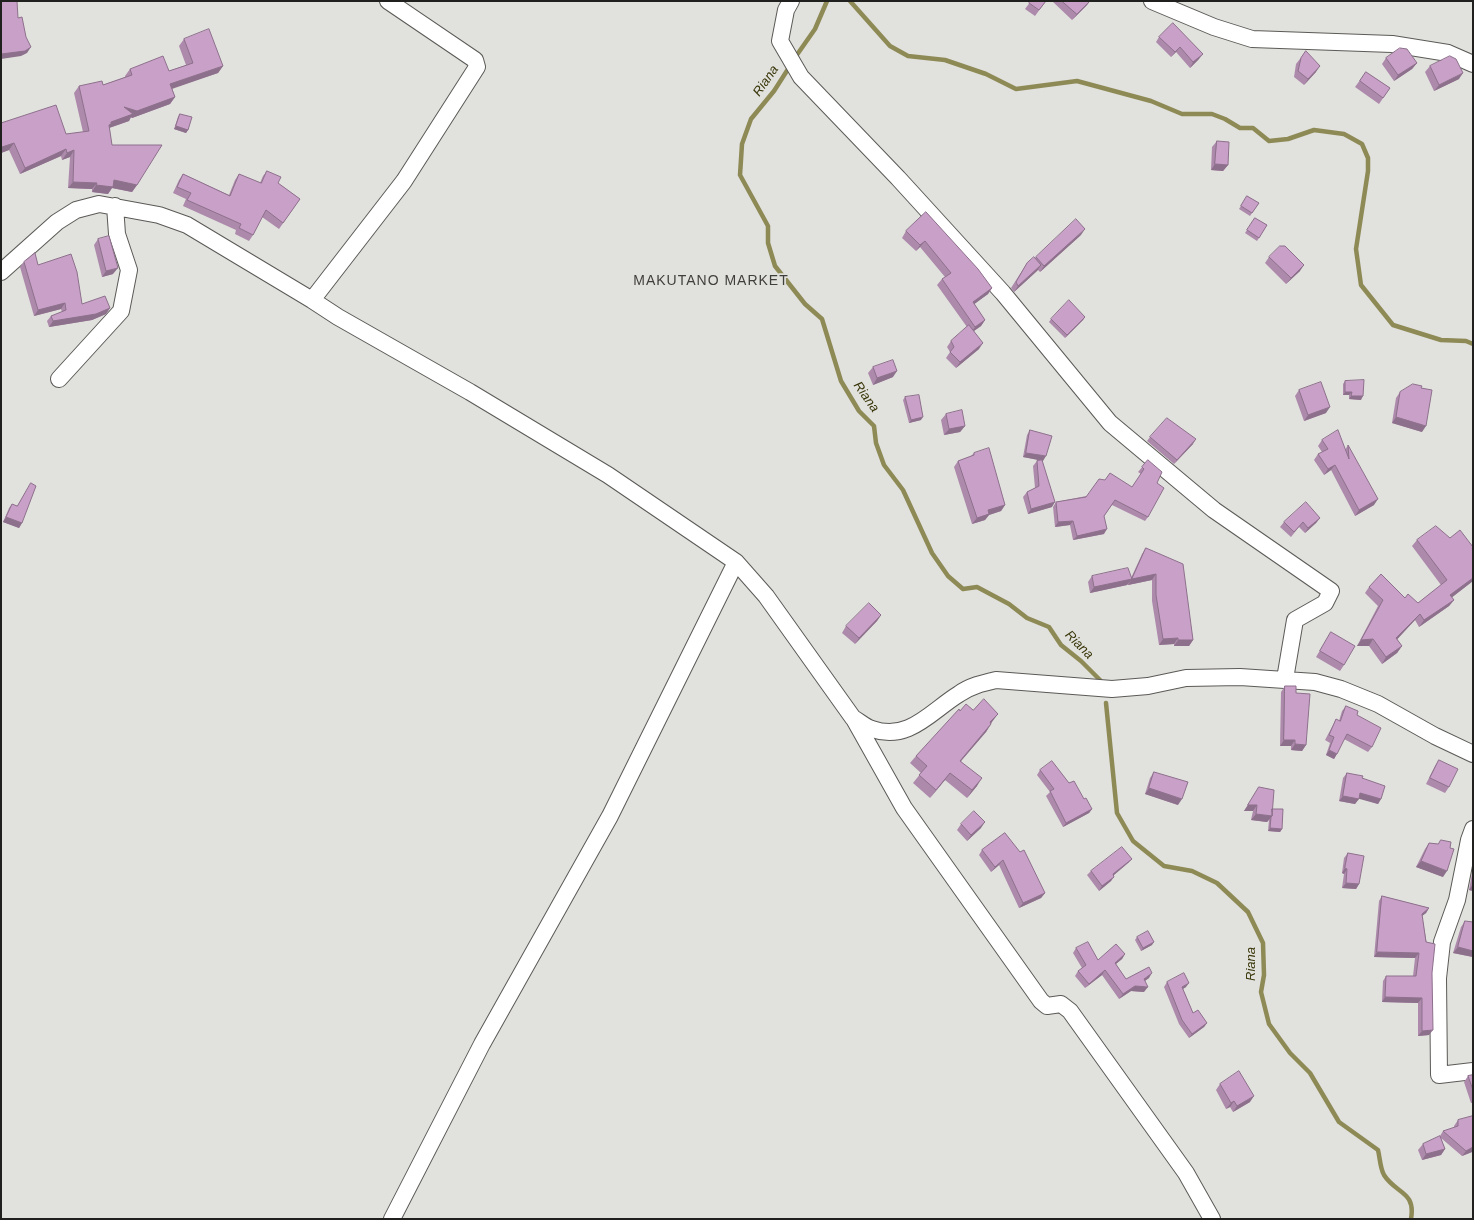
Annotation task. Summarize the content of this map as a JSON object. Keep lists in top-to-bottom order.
{
  "districts": ["MAKUTANO MARKET"],
  "water": ["Riana"]
}
